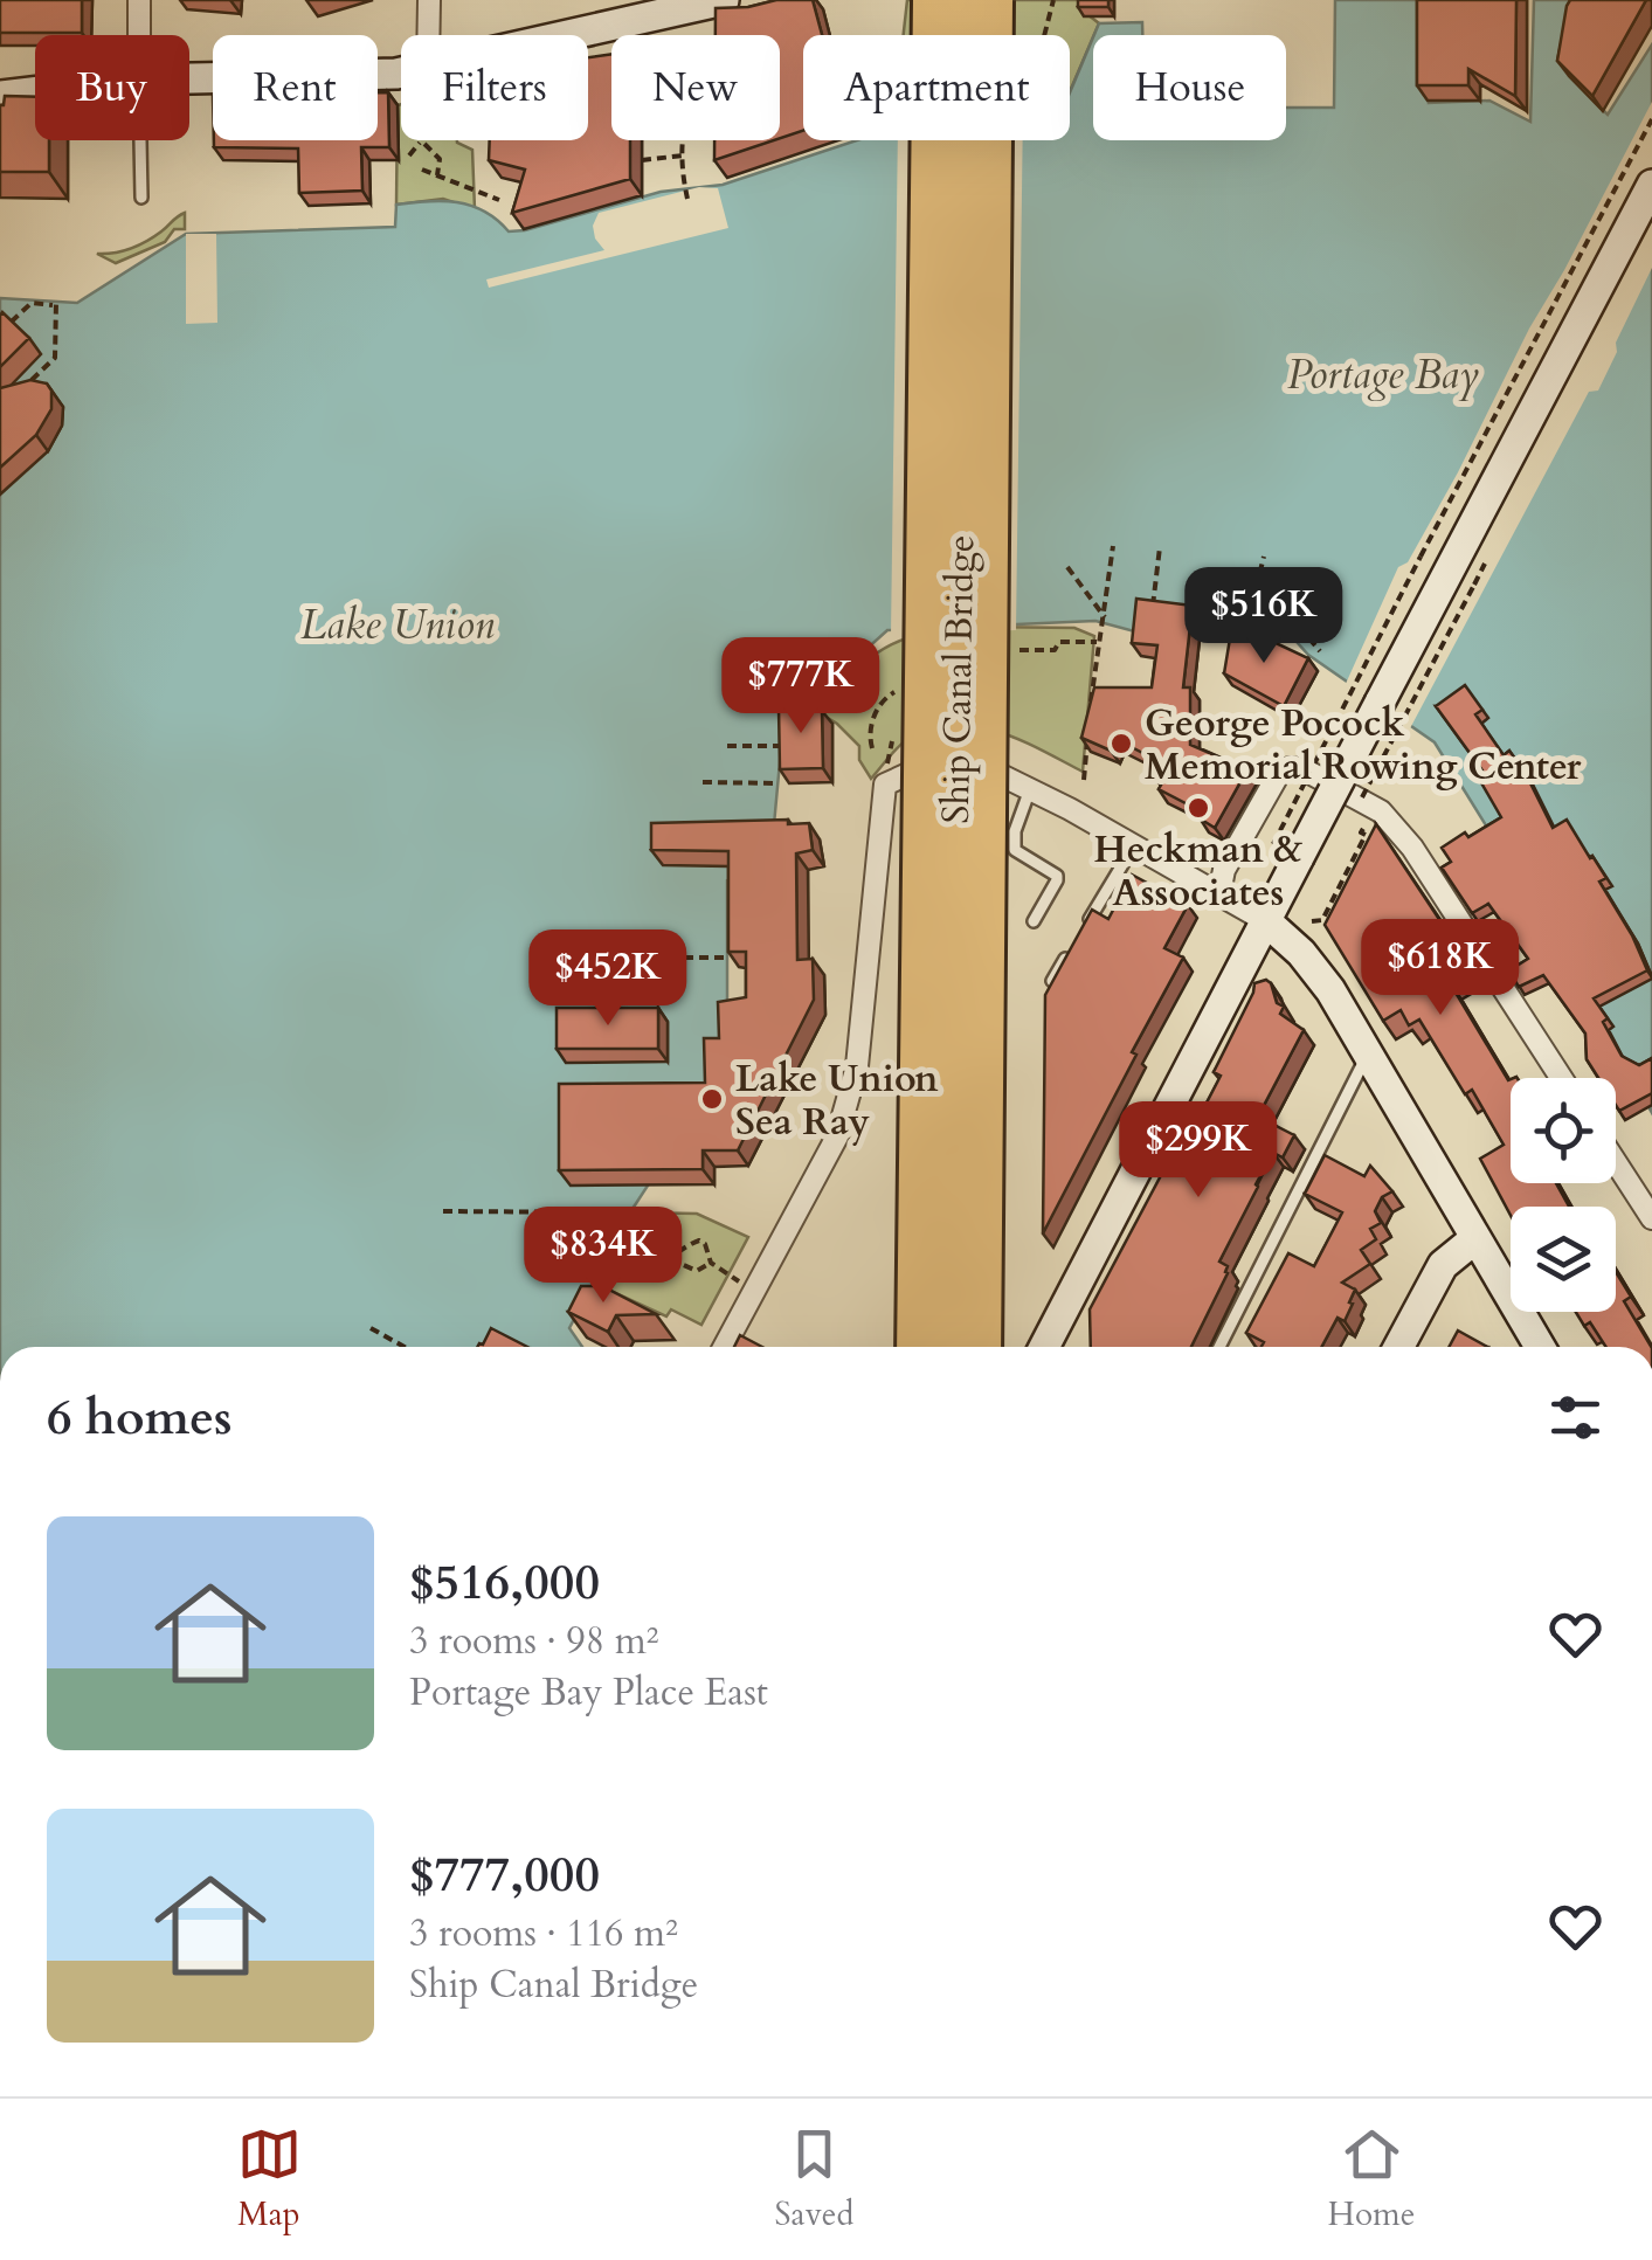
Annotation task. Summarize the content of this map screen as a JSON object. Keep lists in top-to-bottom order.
{
  "streets": {
    "highway": ["Ship Canal Bridge"]
  },
  "water": ["Portage Bay", "Lake Union"],
  "places": ["George Pocock Memorial Rowing Center", "Heckman & Associates", "Lake Union Sea Ray"],
  "page": {
    "chip": [
      "Buy",
      "Rent",
      "Filters",
      "New",
      "Apartment",
      "House"
    ],
    "price": [
      "$516K",
      "$777K",
      "$618K",
      "$452K",
      "$299K",
      "$834K"
    ],
    "heading": "6 homes",
    "list": [
      {
        "name": "$516,000",
        "note": "3 rooms · 98 m² · Portage Bay Place East"
      },
      {
        "name": "$777,000",
        "note": "3 rooms · 116 m² · Ship Canal Bridge"
      }
    ],
    "tabs": ["Map", "Saved", "Home"]
  }
}
